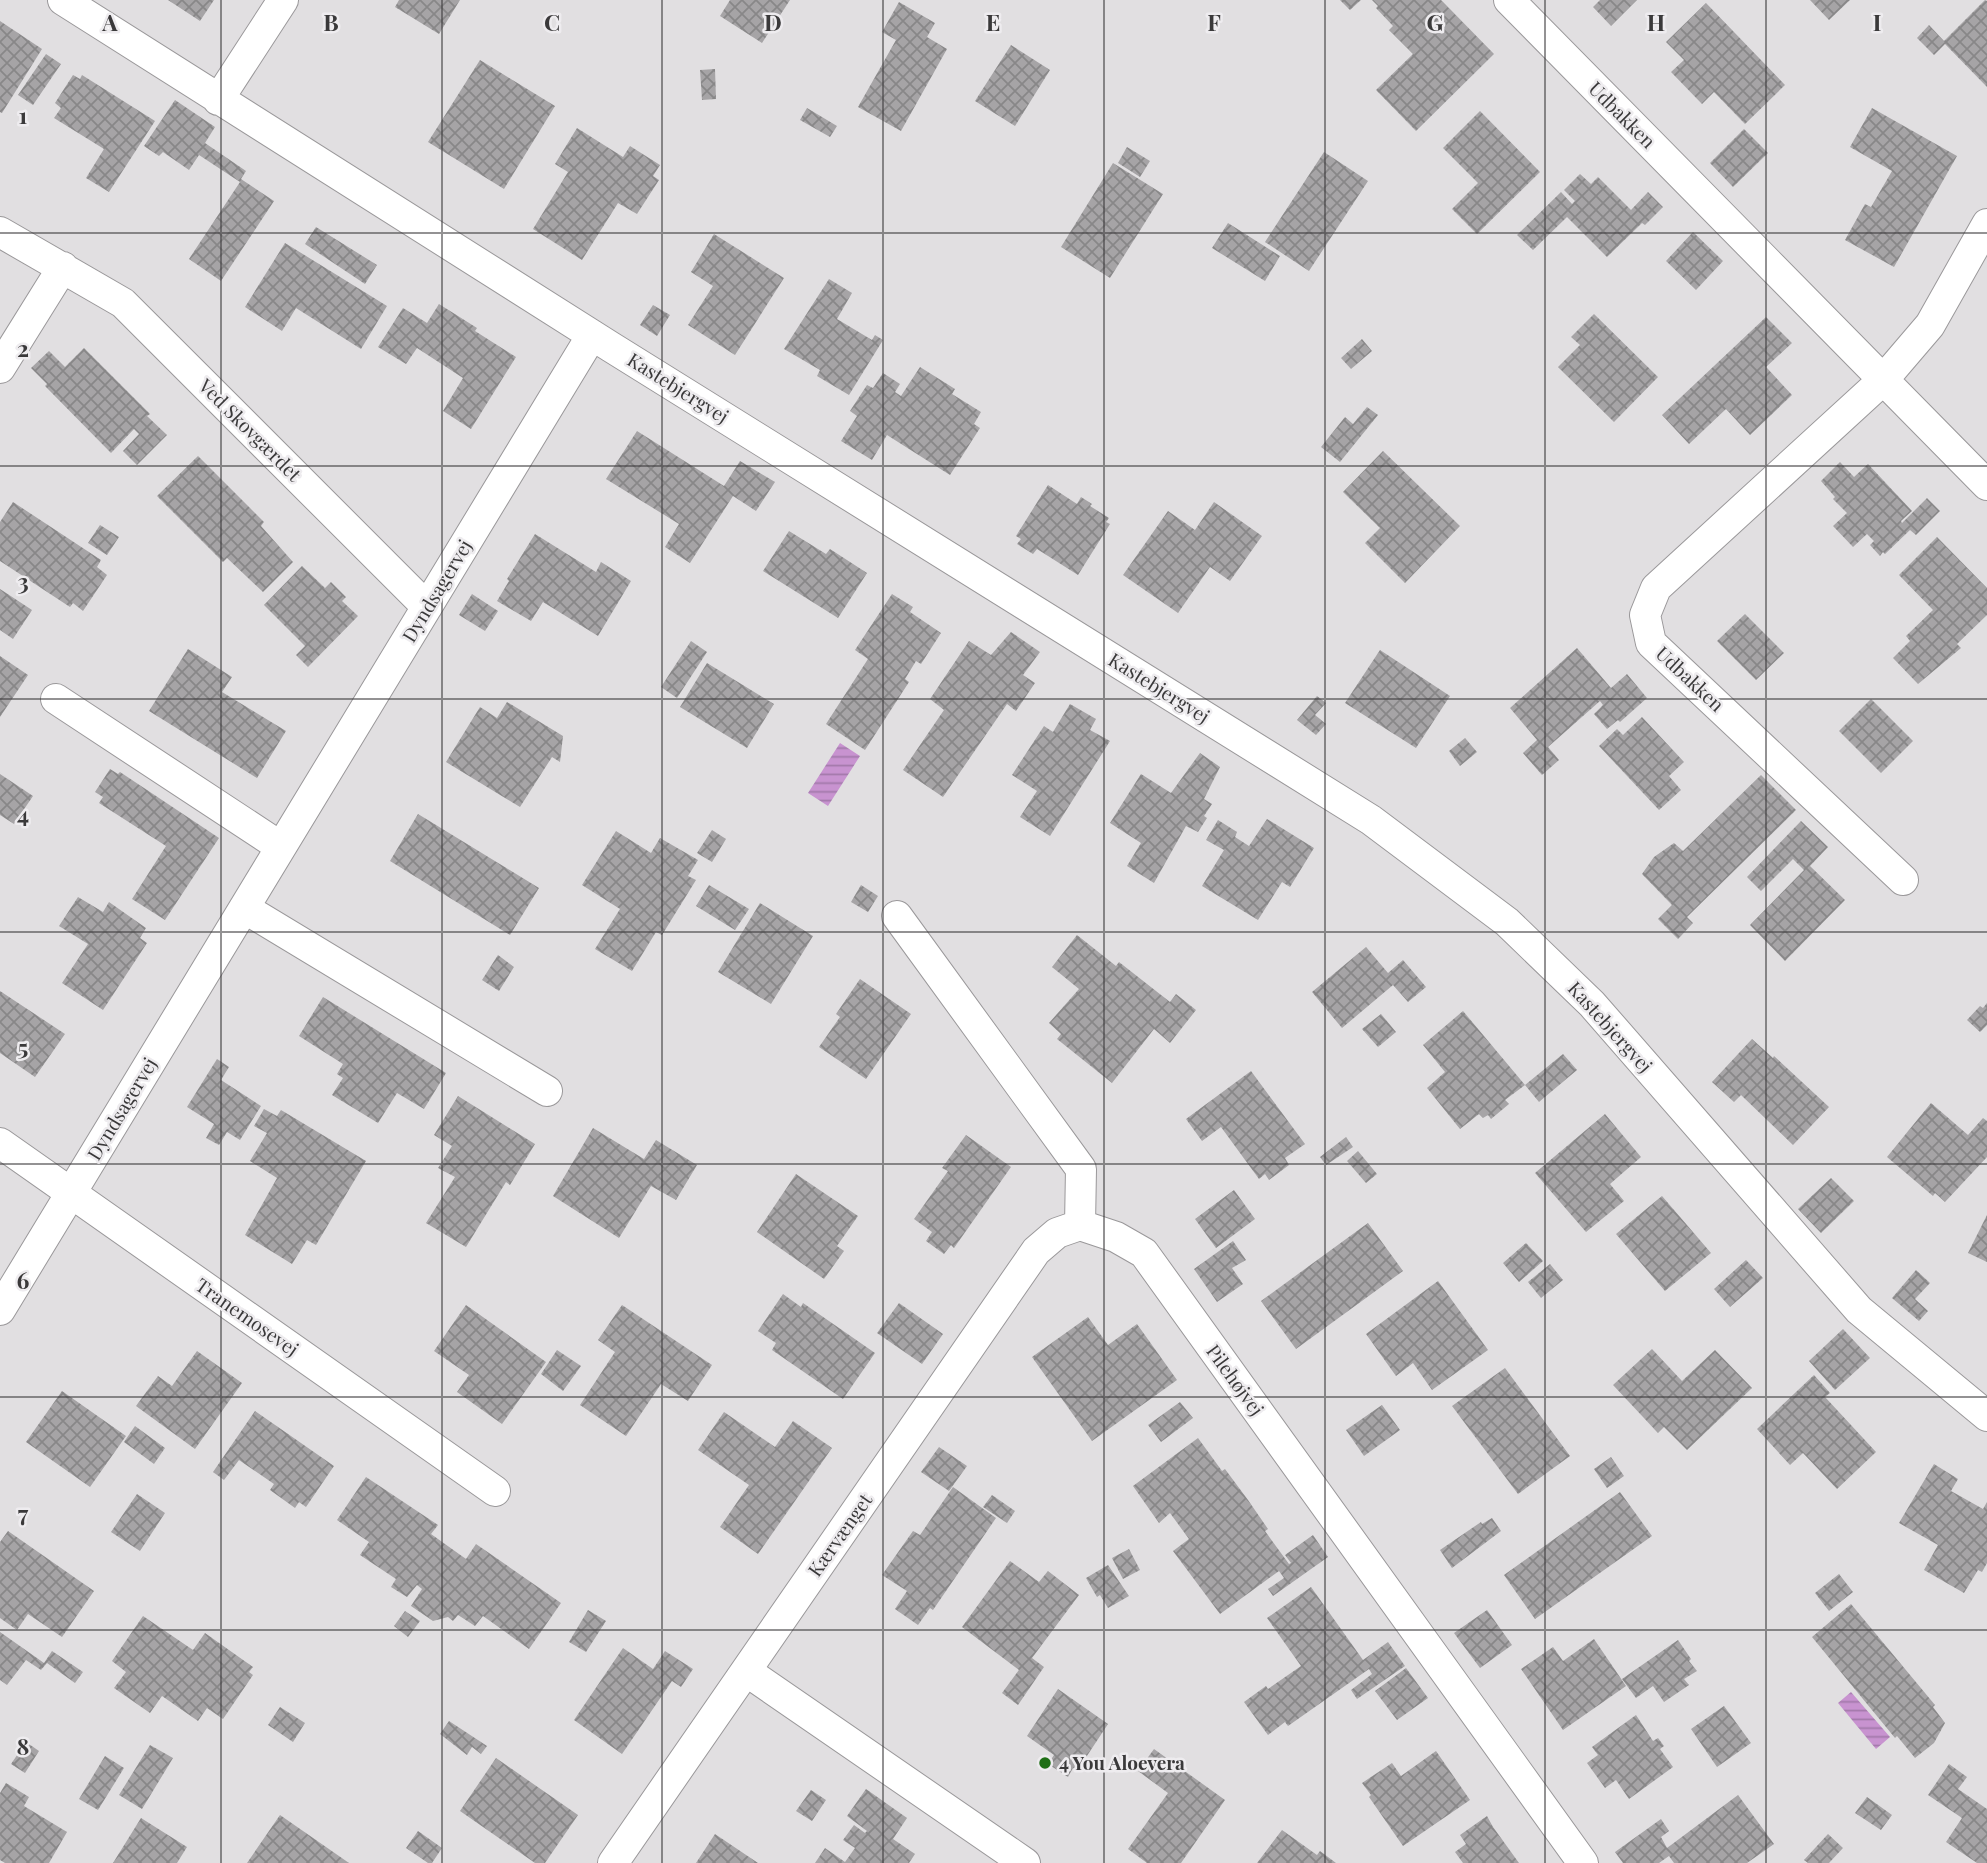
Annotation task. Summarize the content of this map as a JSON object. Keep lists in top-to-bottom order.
{
  "streets": {
    "street": [
      "Udbakken",
      "Kastebjergvej",
      "Ved Skovgærdet",
      "Dyndsagervej",
      "Tranemosevej",
      "Pilehøjvej",
      "Kærvænget"
    ]
  },
  "crossings": [
    ["Kastebjergvej", "Dyndsagervej"],
    ["Ved Skovgærdet", "Dyndsagervej"],
    ["Dyndsagervej", "Tranemosevej"],
    ["Pilehøjvej", "Kærvænget"]
  ],
  "places": ["4 You Aloevera"],
  "grid": {
    "columns": [
      "A",
      "B",
      "C",
      "D",
      "E",
      "F",
      "G",
      "H",
      "I"
    ],
    "rows": [
      "1",
      "2",
      "3",
      "4",
      "5",
      "6",
      "7",
      "8"
    ]
  }
}
